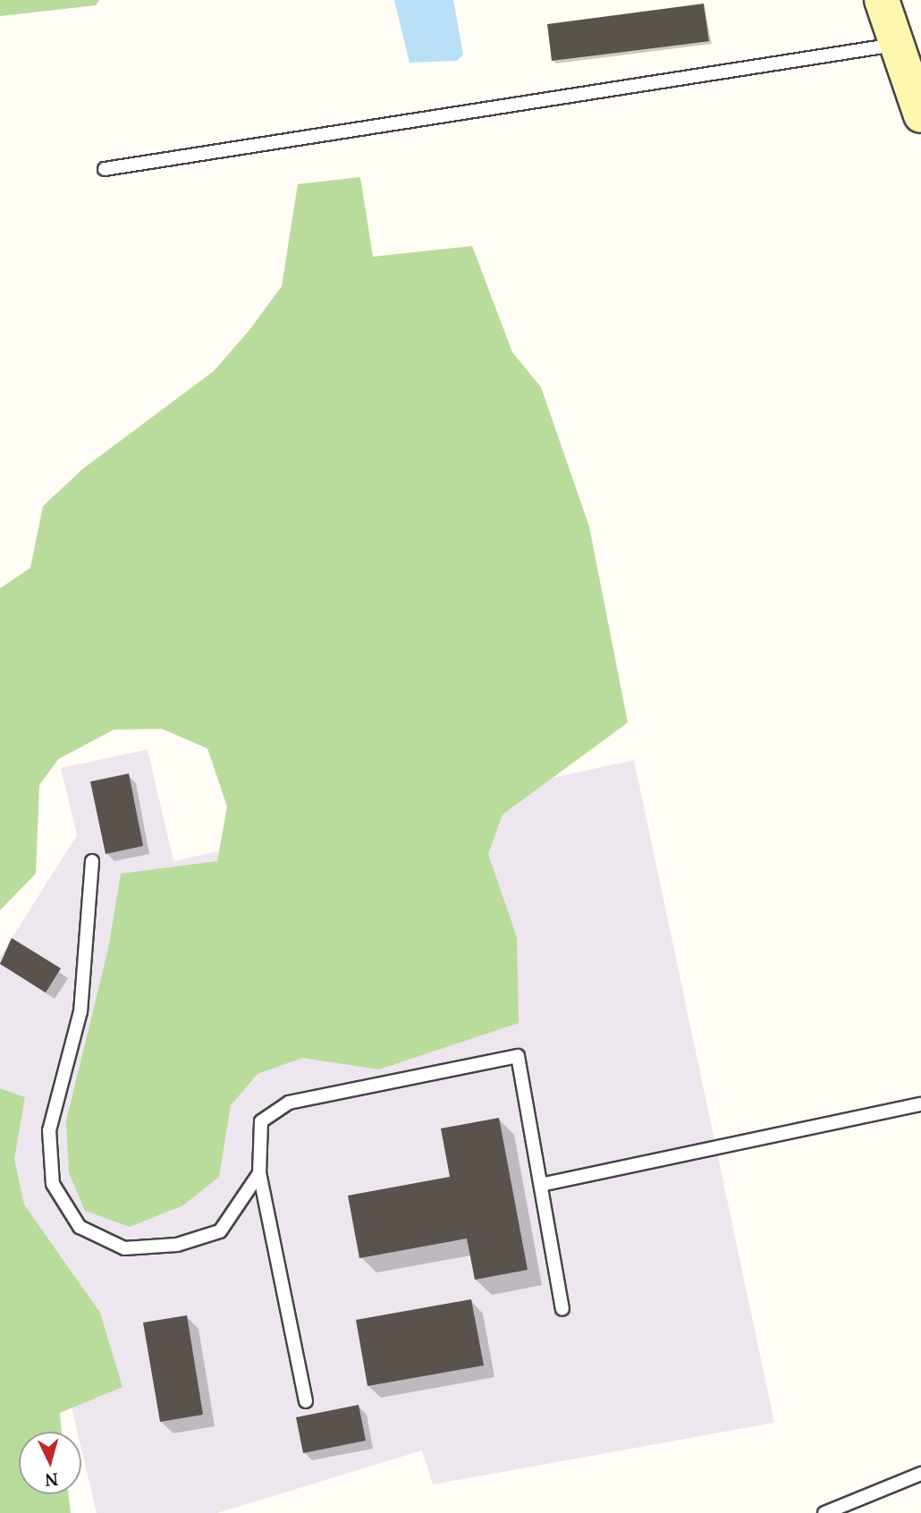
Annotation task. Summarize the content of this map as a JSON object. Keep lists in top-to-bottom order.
{
  "north": "bottom"
}
